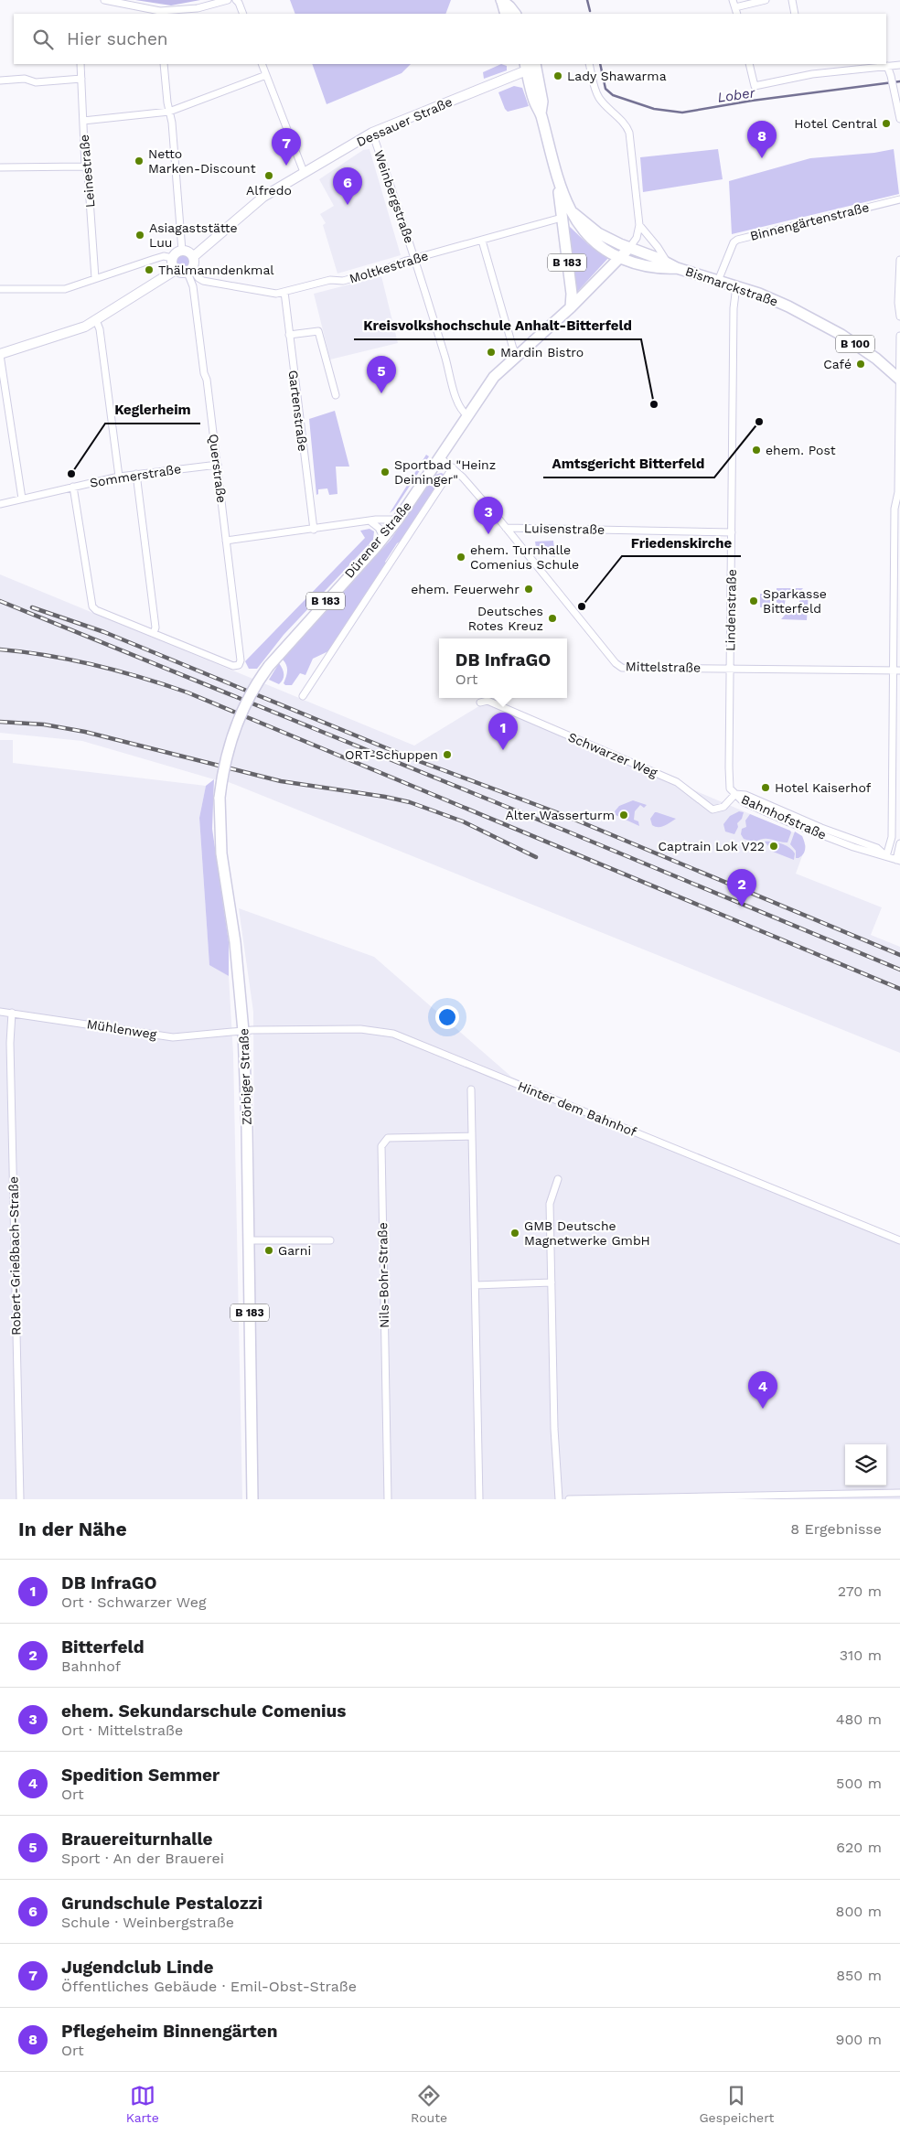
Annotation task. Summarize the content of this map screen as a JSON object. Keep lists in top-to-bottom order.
{
  "streets": {
    "main road": [
      "B 183",
      "Bismarckstraße",
      "B 100",
      "Dürener Straße",
      "Zörbiger Straße"
    ],
    "street": [
      "Dessauer Straße",
      "Leinestraße",
      "Weinbergstraße",
      "Binnengärtenstraße",
      "Moltkestraße",
      "Gartenstraße",
      "Querstraße",
      "Sommerstraße",
      "Luisenstraße",
      "Lindenstraße",
      "Mittelstraße",
      "Schwarzer Weg",
      "Bahnhofstraße",
      "Mühlenweg",
      "Hinter dem Bahnhof",
      "Robert-Grießbach-Straße",
      "Nils-Bohr-Straße"
    ]
  },
  "crossings": [
    ["Dessauer Straße", "Weinbergstraße"],
    ["Dessauer Straße", "Moltkestraße"],
    ["Dessauer Straße", "Bismarckstraße"],
    ["Dessauer Straße", "Querstraße"],
    ["Weinbergstraße", "Moltkestraße"],
    ["Weinbergstraße", "Dürener Straße"],
    ["Binnengärtenstraße", "Bismarckstraße"],
    ["B 183", "Moltkestraße"],
    ["B 183", "Bismarckstraße"],
    ["B 183", "Dürener Straße"],
    ["Moltkestraße", "Gartenstraße"],
    ["Moltkestraße", "Querstraße"],
    ["Bismarckstraße", "Dürener Straße"],
    ["Bismarckstraße", "Lindenstraße"],
    ["Querstraße", "Sommerstraße"],
    ["Luisenstraße", "Lindenstraße"],
    ["Luisenstraße", "Mittelstraße"],
    ["Dürener Straße", "Mittelstraße"],
    ["Dürener Straße", "Zörbiger Straße"],
    ["Lindenstraße", "Mittelstraße"],
    ["Lindenstraße", "Schwarzer Weg"],
    ["Lindenstraße", "Bahnhofstraße"],
    ["Schwarzer Weg", "Bahnhofstraße"],
    ["Mühlenweg", "Zörbiger Straße"],
    ["Mühlenweg", "Hinter dem Bahnhof"],
    ["Mühlenweg", "Robert-Grießbach-Straße"],
    ["Zörbiger Straße", "Hinter dem Bahnhof"]
  ],
  "water": ["Lober"],
  "places": [
    "Lady Shawarma",
    "Hotel Central",
    "Netto Marken-Discount",
    "Alfredo",
    "Asiagaststätte Luu",
    "Thälmanndenkmal",
    "Mardin Bistro",
    "Café",
    "Kreisvolkshochschule Anhalt-Bitterfeld",
    "Amtsgericht Bitterfeld",
    "ehem. Post",
    "Sportbad \"Heinz Deininger\"",
    "Keglerheim",
    "ehem. Turnhalle Comenius Schule",
    "ehem. Feuerwehr",
    "Sparkasse Bitterfeld",
    "Friedenskirche",
    "Deutsches Rotes Kreuz",
    "ORT-Schuppen",
    "Hotel Kaiserhof",
    "Alter Wasserturm",
    "Captrain Lok V22",
    "GMB Deutsche Magnetwerke GmbH",
    "Garni"
  ],
  "page": {
    "search": "Hier suchen",
    "pins": [
      "8",
      "7",
      "6",
      "5",
      "3",
      "1",
      "2",
      "4"
    ],
    "popup": ["DB InfraGO", "Ort"],
    "heading": ["In der Nähe", "8 Ergebnisse"],
    "list": [
      {
        "mark": "1",
        "name": "DB InfraGO",
        "note": "Ort · Schwarzer Weg",
        "value": "270 m"
      },
      {
        "mark": "2",
        "name": "Bitterfeld",
        "note": "Bahnhof",
        "value": "310 m"
      },
      {
        "mark": "3",
        "name": "ehem. Sekundarschule Comenius",
        "note": "Ort · Mittelstraße",
        "value": "480 m"
      },
      {
        "mark": "4",
        "name": "Spedition Semmer",
        "note": "Ort",
        "value": "500 m"
      },
      {
        "mark": "5",
        "name": "Brauereiturnhalle",
        "note": "Sport · An der Brauerei",
        "value": "620 m"
      },
      {
        "mark": "6",
        "name": "Grundschule Pestalozzi",
        "note": "Schule · Weinbergstraße",
        "value": "800 m"
      },
      {
        "mark": "7",
        "name": "Jugendclub Linde",
        "note": "Öffentliches Gebäude · Emil-Obst-Straße",
        "value": "850 m"
      },
      {
        "mark": "8",
        "name": "Pflegeheim Binnengärten",
        "note": "Ort",
        "value": "900 m"
      }
    ],
    "nav": ["Karte", "Route", "Gespeichert"]
  }
}
